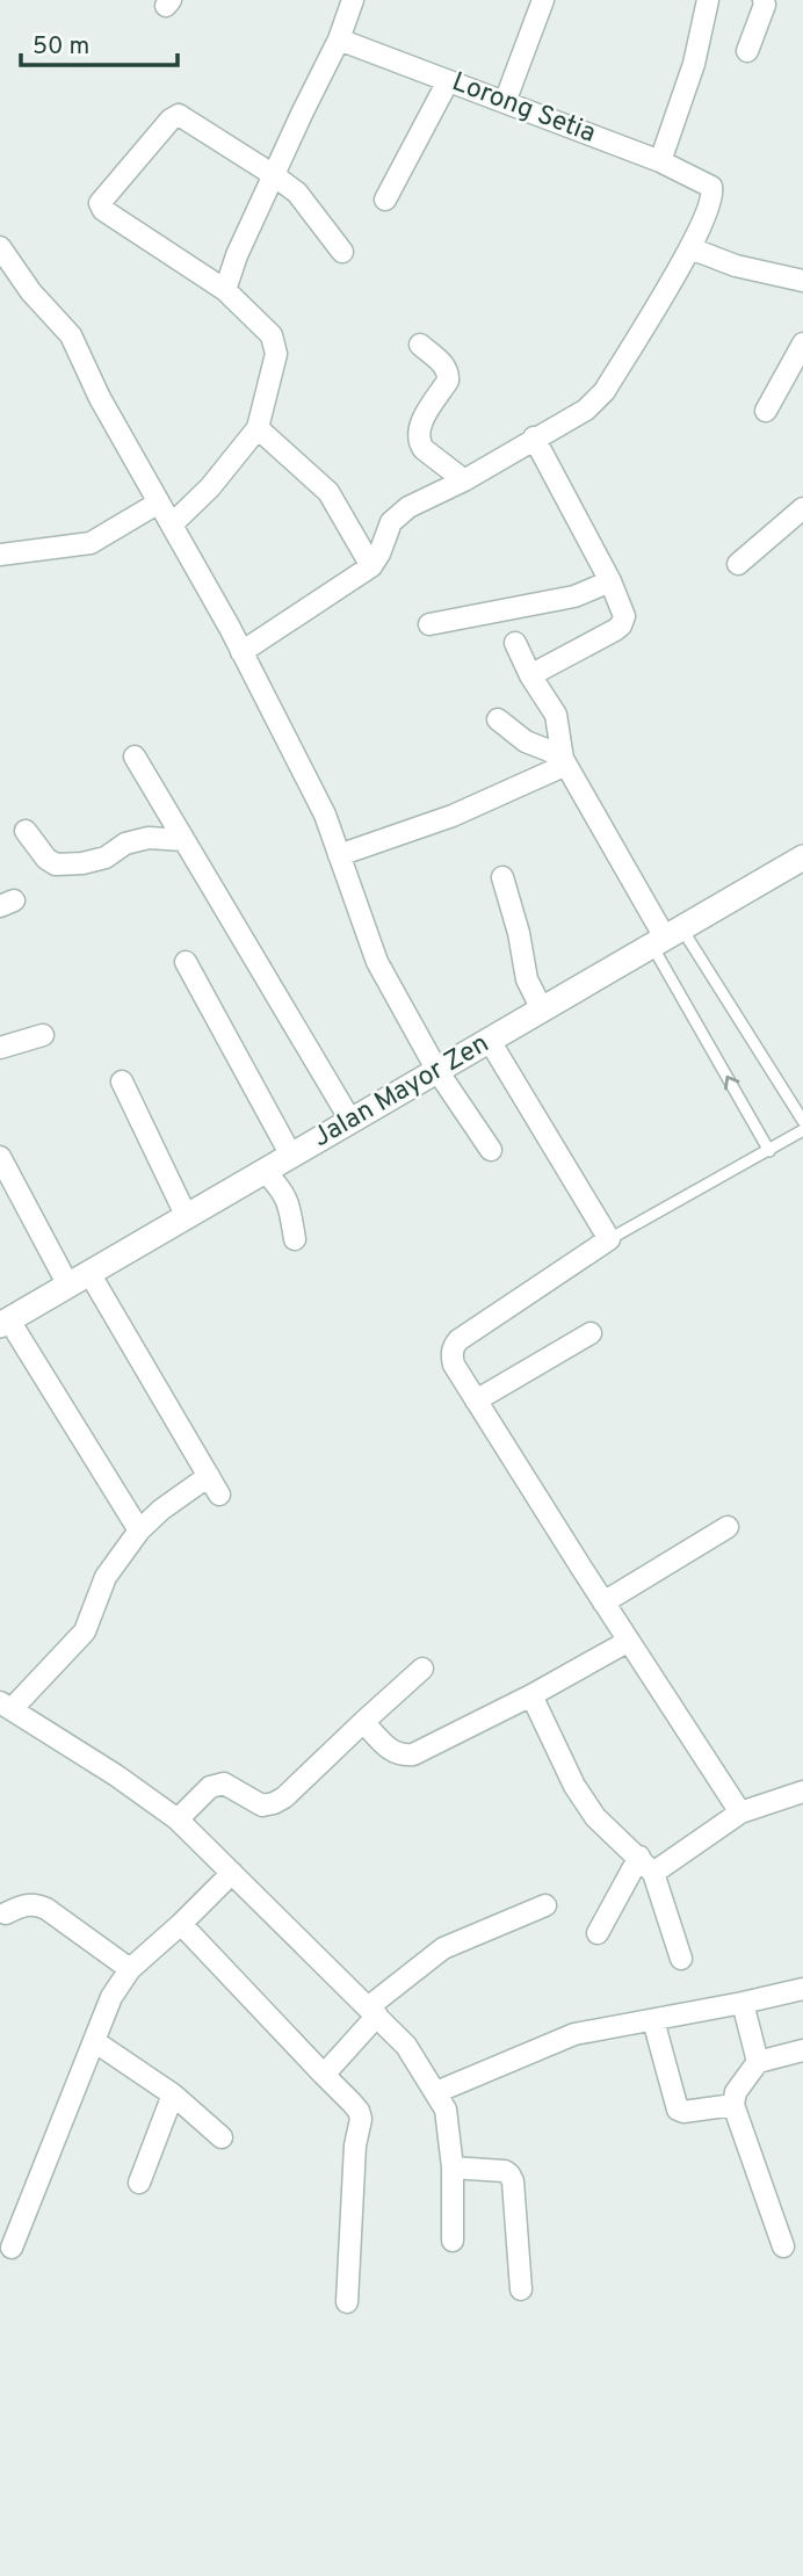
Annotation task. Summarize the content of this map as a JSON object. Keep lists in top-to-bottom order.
{
  "streets": {
    "street": ["Lorong Setia", "Jalan Mayor Zen"]
  },
  "scale_bar": "50 m"
}
